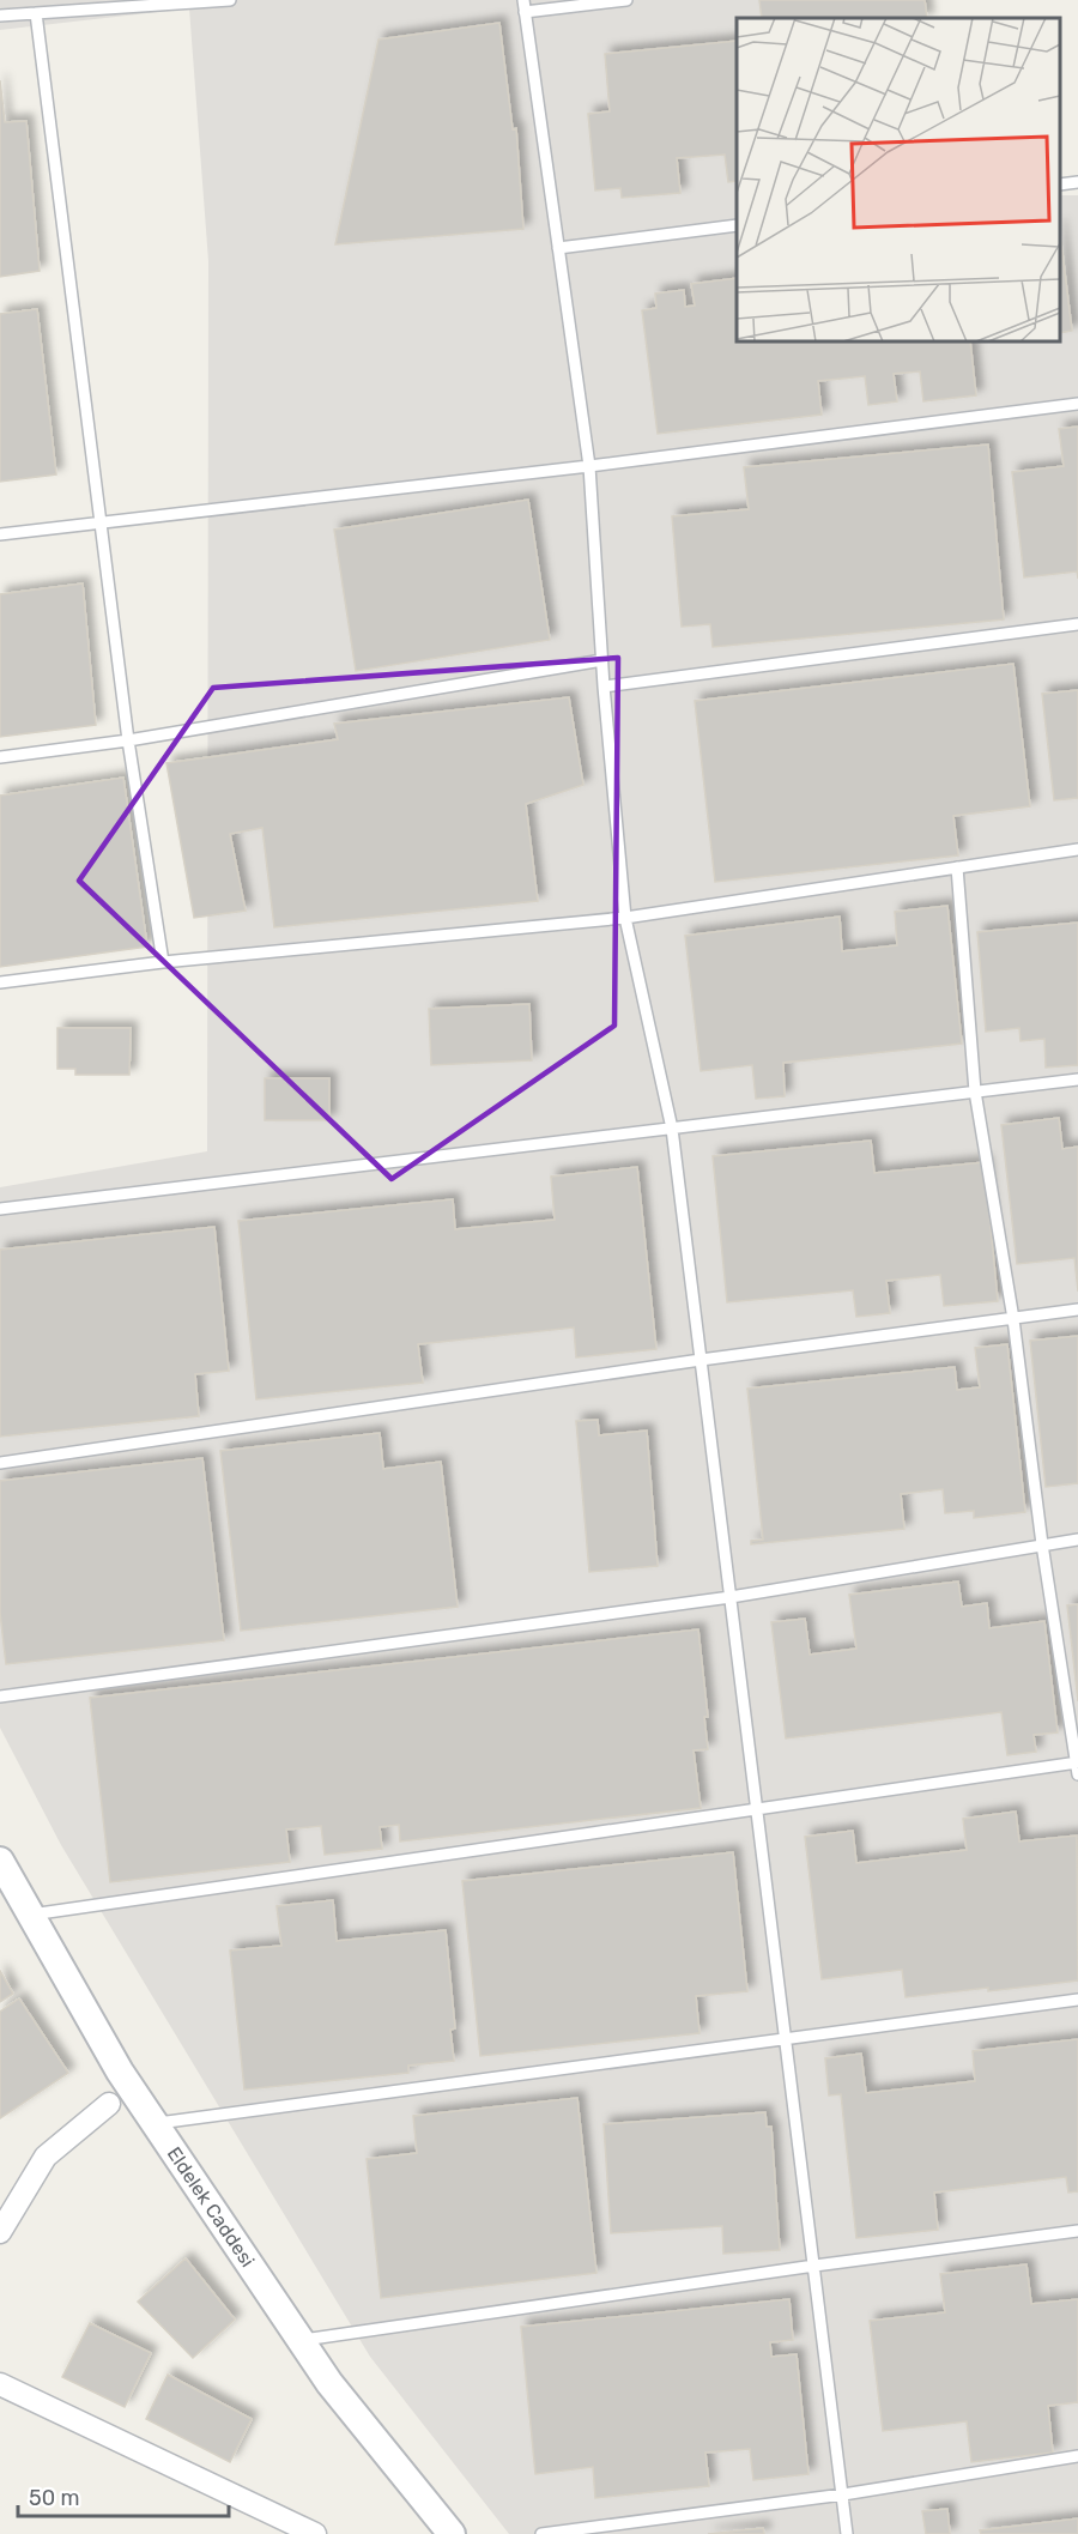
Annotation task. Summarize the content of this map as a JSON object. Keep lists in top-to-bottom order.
{
  "streets": {
    "street": ["Eldelek Caddesi"]
  },
  "scale_bar": "50 m"
}
